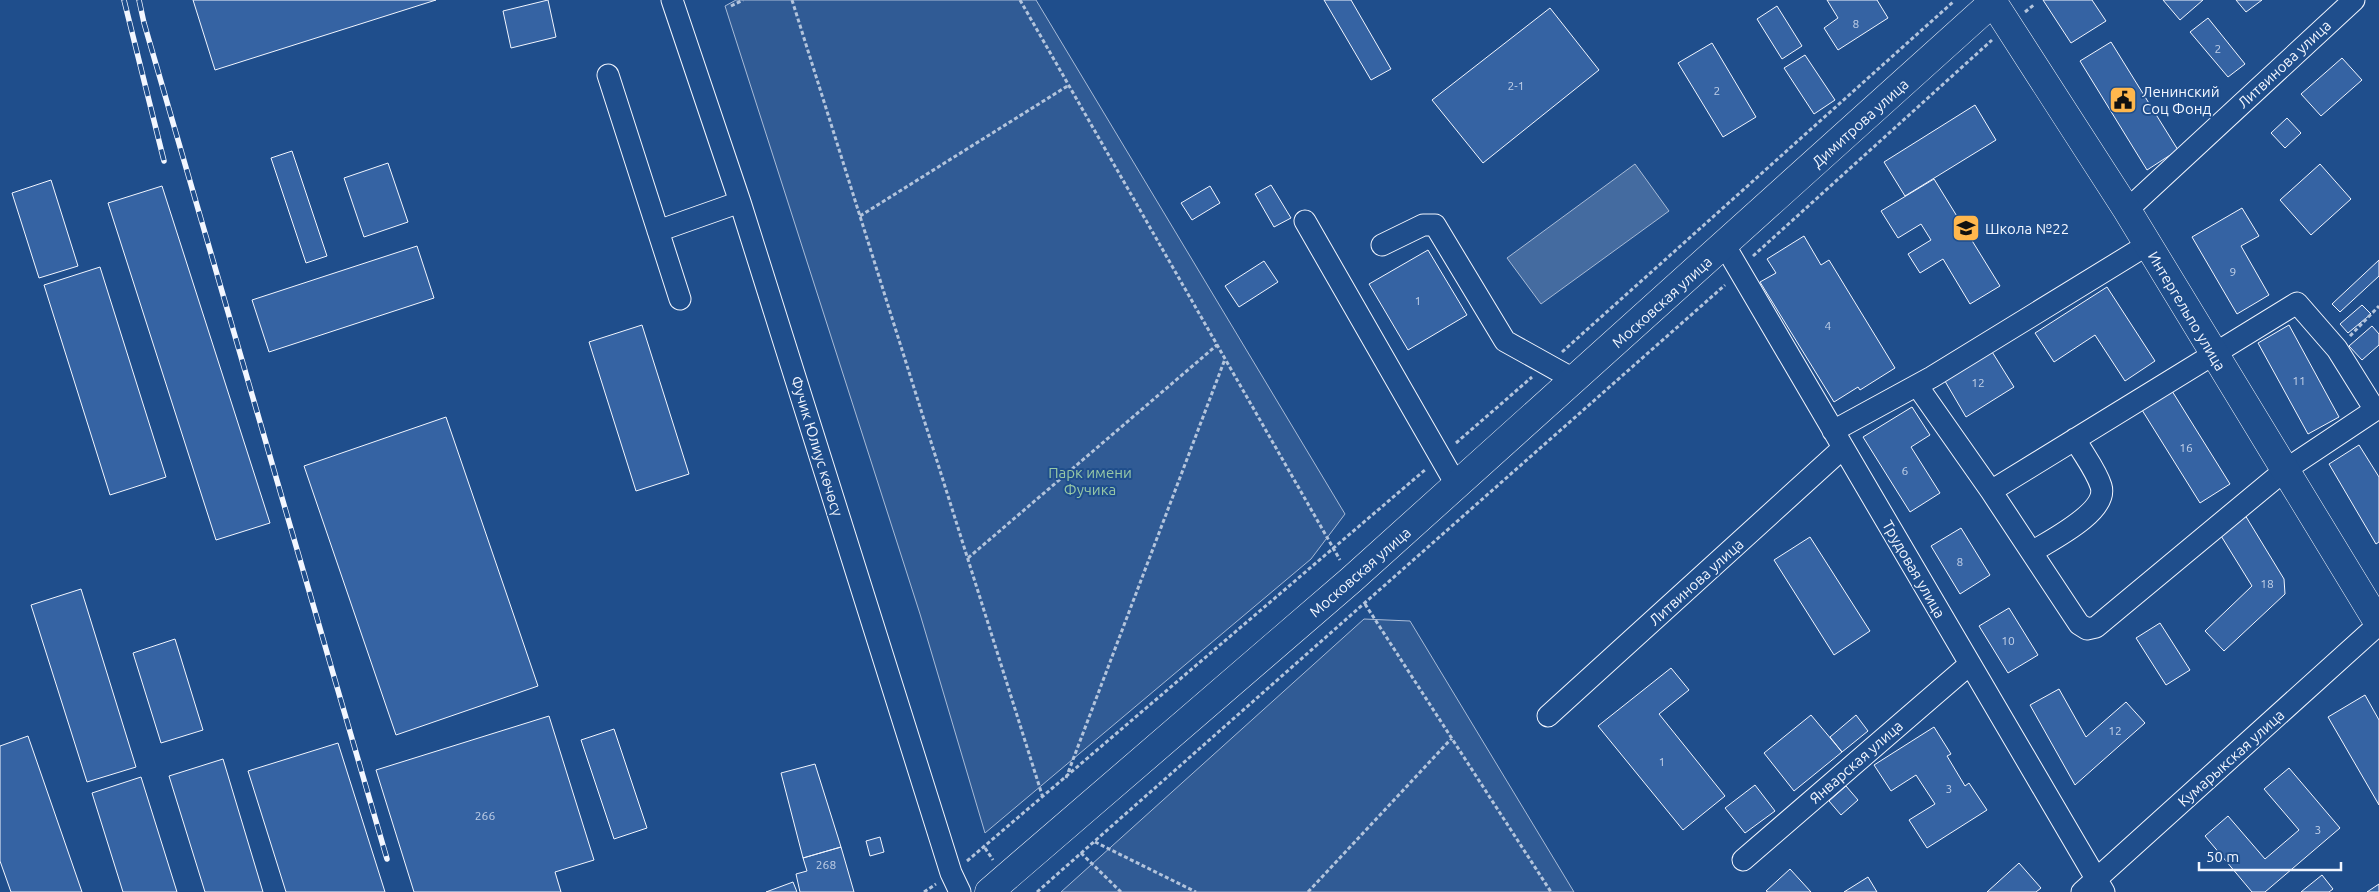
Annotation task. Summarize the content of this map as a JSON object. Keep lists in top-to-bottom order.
{
  "streets": {
    "main road": ["Димитрова улица", "Московская улица", "Интергельпо улица"],
    "street": [
      "Литвинова улица",
      "Фучик Юлиус көчөсү",
      "Трудовая улица",
      "Кумарыкская улица",
      "Январская улица"
    ]
  },
  "crossings": [
    ["Литвинова улица", "Интергельпо улица"],
    ["Литвинова улица", "Трудовая улица"],
    ["Димитрова улица", "Московская улица"],
    ["Димитрова улица", "Интергельпо улица"],
    ["Димитрова улица", "Трудовая улица"],
    ["Московская улица", "Трудовая улица"],
    ["Интергельпо улица", "Кумарыкская улица"],
    ["Трудовая улица", "Кумарыкская улица"],
    ["Трудовая улица", "Январская улица"]
  ],
  "parks": ["Парк имени Фучика"],
  "places": {
    "public building": ["Ленинский Соц Фонд"],
    "school or university": ["Школа №22"]
  },
  "house_numbers": [
    "8",
    "2",
    "2-1",
    "2",
    "9",
    "1",
    "4",
    "11",
    "12",
    "16",
    "6",
    "8",
    "18",
    "10",
    "12",
    "1",
    "3",
    "266",
    "3",
    "268"
  ],
  "scale_bar": "50 m"
}
